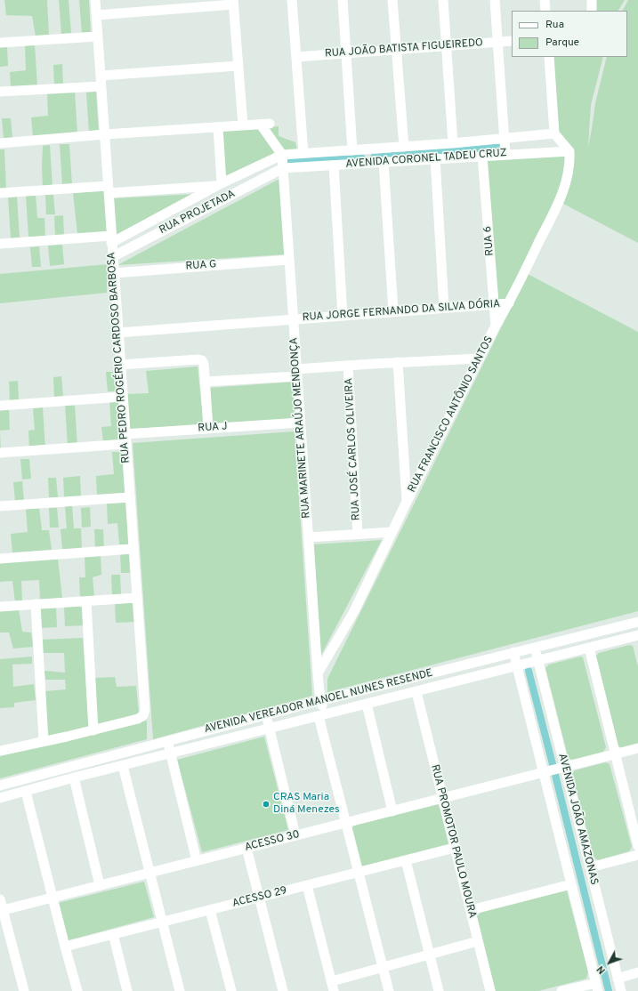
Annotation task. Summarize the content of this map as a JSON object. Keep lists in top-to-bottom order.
{
  "streets": {
    "street": [
      "RUA JOÃO BATISTA FIGUEIREDO",
      "AVENIDA CORONEL TADEU CRUZ",
      "RUA PROJETADA",
      "RUA 6",
      "RUA G",
      "RUA JORGE FERNANDO DA SILVA DÓRIA",
      "RUA PEDRO ROGÉRIO CARDOSO BARBOSA",
      "RUA FRANCISCO ANTÔNIO SANTOS",
      "RUA J",
      "RUA MARINETE ARAÚJO MENDONÇA",
      "RUA JOSÉ CARLOS OLIVEIRA",
      "AVENIDA VEREADOR MANOEL NUNES RESENDE",
      "AVENIDA JOÃO AMAZONAS",
      "ACESSO 30",
      "RUA PROMOTOR PAULO MOURA",
      "ACESSO 29"
    ]
  },
  "crossings": [
    ["AVENIDA CORONEL TADEU CRUZ", "RUA PROJETADA"],
    ["AVENIDA CORONEL TADEU CRUZ", "RUA 6"],
    ["AVENIDA CORONEL TADEU CRUZ", "RUA FRANCISCO ANTÔNIO SANTOS"],
    ["AVENIDA CORONEL TADEU CRUZ", "RUA MARINETE ARAÚJO MENDONÇA"],
    ["RUA PROJETADA", "RUA PEDRO ROGÉRIO CARDOSO BARBOSA"],
    ["RUA PROJETADA", "RUA MARINETE ARAÚJO MENDONÇA"],
    ["RUA 6", "RUA JORGE FERNANDO DA SILVA DÓRIA"],
    ["RUA 6", "RUA FRANCISCO ANTÔNIO SANTOS"],
    ["RUA G", "RUA PEDRO ROGÉRIO CARDOSO BARBOSA"],
    ["RUA G", "RUA MARINETE ARAÚJO MENDONÇA"],
    ["RUA JORGE FERNANDO DA SILVA DÓRIA", "RUA PEDRO ROGÉRIO CARDOSO BARBOSA"],
    ["RUA JORGE FERNANDO DA SILVA DÓRIA", "RUA FRANCISCO ANTÔNIO SANTOS"],
    ["RUA JORGE FERNANDO DA SILVA DÓRIA", "RUA MARINETE ARAÚJO MENDONÇA"],
    ["RUA PEDRO ROGÉRIO CARDOSO BARBOSA", "RUA J"],
    ["RUA FRANCISCO ANTÔNIO SANTOS", "RUA MARINETE ARAÚJO MENDONÇA"],
    ["RUA J", "RUA MARINETE ARAÚJO MENDONÇA"],
    ["RUA MARINETE ARAÚJO MENDONÇA", "AVENIDA VEREADOR MANOEL NUNES RESENDE"],
    ["RUA MARINETE ARAÚJO MENDONÇA", "ACESSO 30"],
    ["RUA MARINETE ARAÚJO MENDONÇA", "ACESSO 29"],
    ["AVENIDA VEREADOR MANOEL NUNES RESENDE", "AVENIDA JOÃO AMAZONAS"],
    ["AVENIDA VEREADOR MANOEL NUNES RESENDE", "RUA PROMOTOR PAULO MOURA"],
    ["AVENIDA JOÃO AMAZONAS", "ACESSO 30"],
    ["ACESSO 30", "RUA PROMOTOR PAULO MOURA"],
    ["RUA PROMOTOR PAULO MOURA", "ACESSO 29"]
  ],
  "places": ["CRAS Maria Diná Menezes"],
  "legend": ["Rua", "Parque"],
  "north": "bottom left"
}
